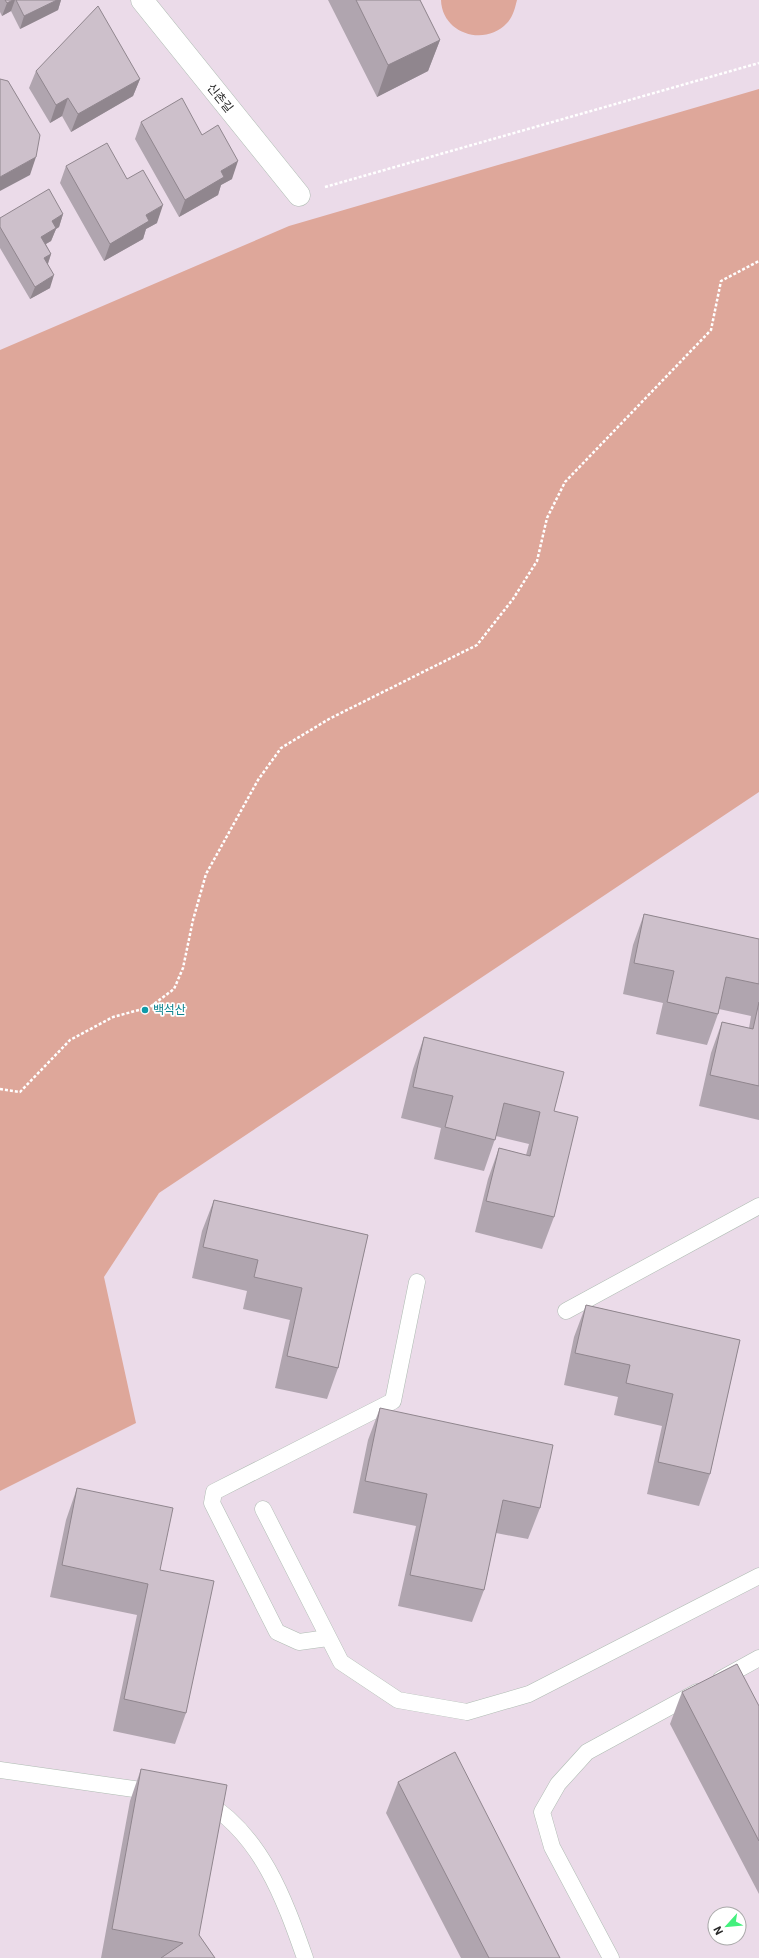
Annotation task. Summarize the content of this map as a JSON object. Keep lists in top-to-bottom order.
{
  "streets": {
    "street": ["신촌길"]
  },
  "places": ["백석산"],
  "north": "bottom left"
}
